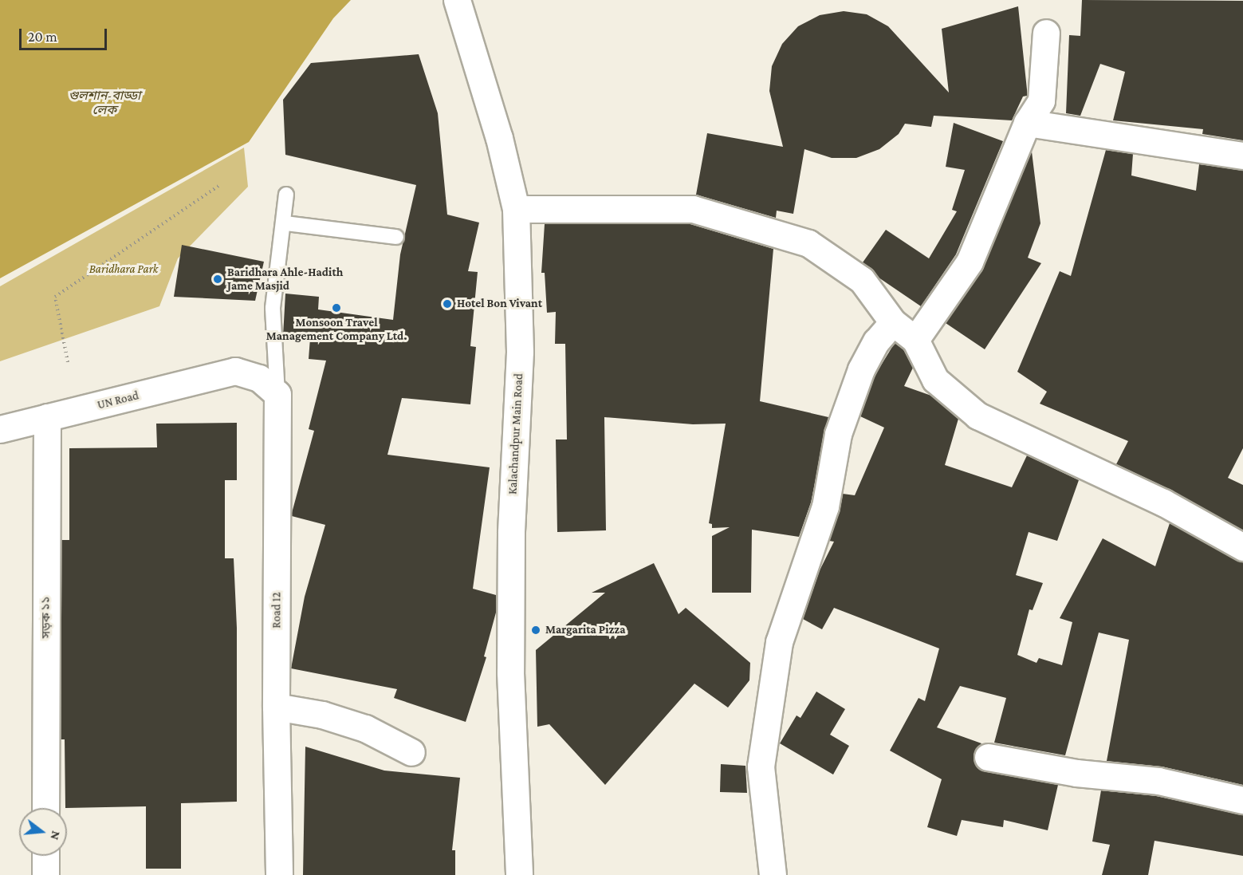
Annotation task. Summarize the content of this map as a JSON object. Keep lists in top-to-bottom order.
{
  "streets": {
    "street": [
      "UN Road",
      "Kalachandpur Main Road",
      "Road 12",
      "সড়ক ১১"
    ]
  },
  "crossings": [
    ["UN Road", "Road 12"],
    ["UN Road", "সড়ক ১১"]
  ],
  "water": ["গুলশান-বাড্ডা লেক"],
  "parks": ["Baridhara Park"],
  "places": [
    "Baridhara Ahle-Hadith Jame Masjid",
    "Hotel Bon Vivant",
    "Monsoon Travel Management Company Ltd.",
    "Margarita Pizza"
  ],
  "scale_bar": "20 m",
  "north": "right"
}
